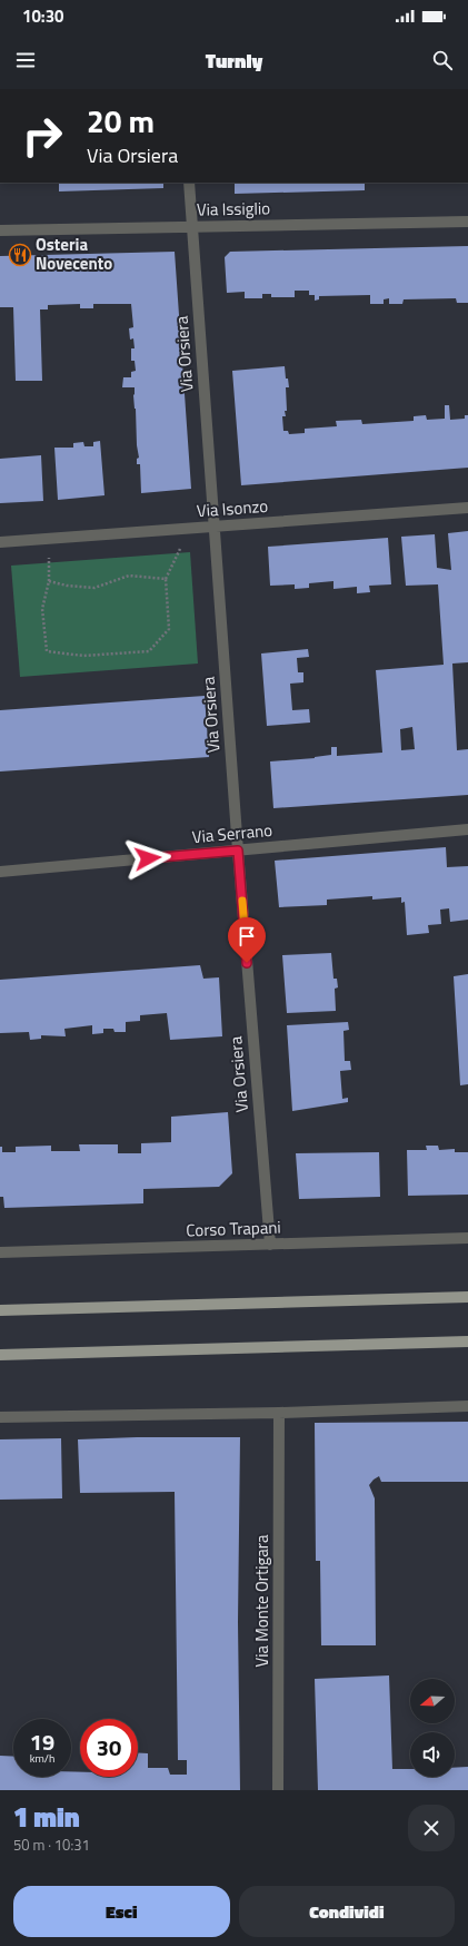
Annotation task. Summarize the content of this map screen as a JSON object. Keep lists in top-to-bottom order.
{
  "streets": {
    "street": [
      "Via Issiglio",
      "Via Orsiera",
      "Via Isonzo",
      "Via Serrano",
      "Corso Trapani",
      "Via Monte Ortigara"
    ]
  },
  "crossings": [
    ["Via Issiglio", "Via Orsiera"],
    ["Via Orsiera", "Via Isonzo"],
    ["Via Orsiera", "Via Serrano"],
    ["Via Orsiera", "Corso Trapani"]
  ],
  "places": {
    "restaurant": ["Osteria Novecento"]
  },
  "north": "left",
  "page": {
    "status": "10:30",
    "header": "Turnly",
    "turn": ["20 m", "Via Orsiera"],
    "speed": "19 km/h",
    "limit": "30",
    "heading": ["1 min", "50 m · 10:31"],
    "buttons": ["Esci", "Condividi"]
  }
}
